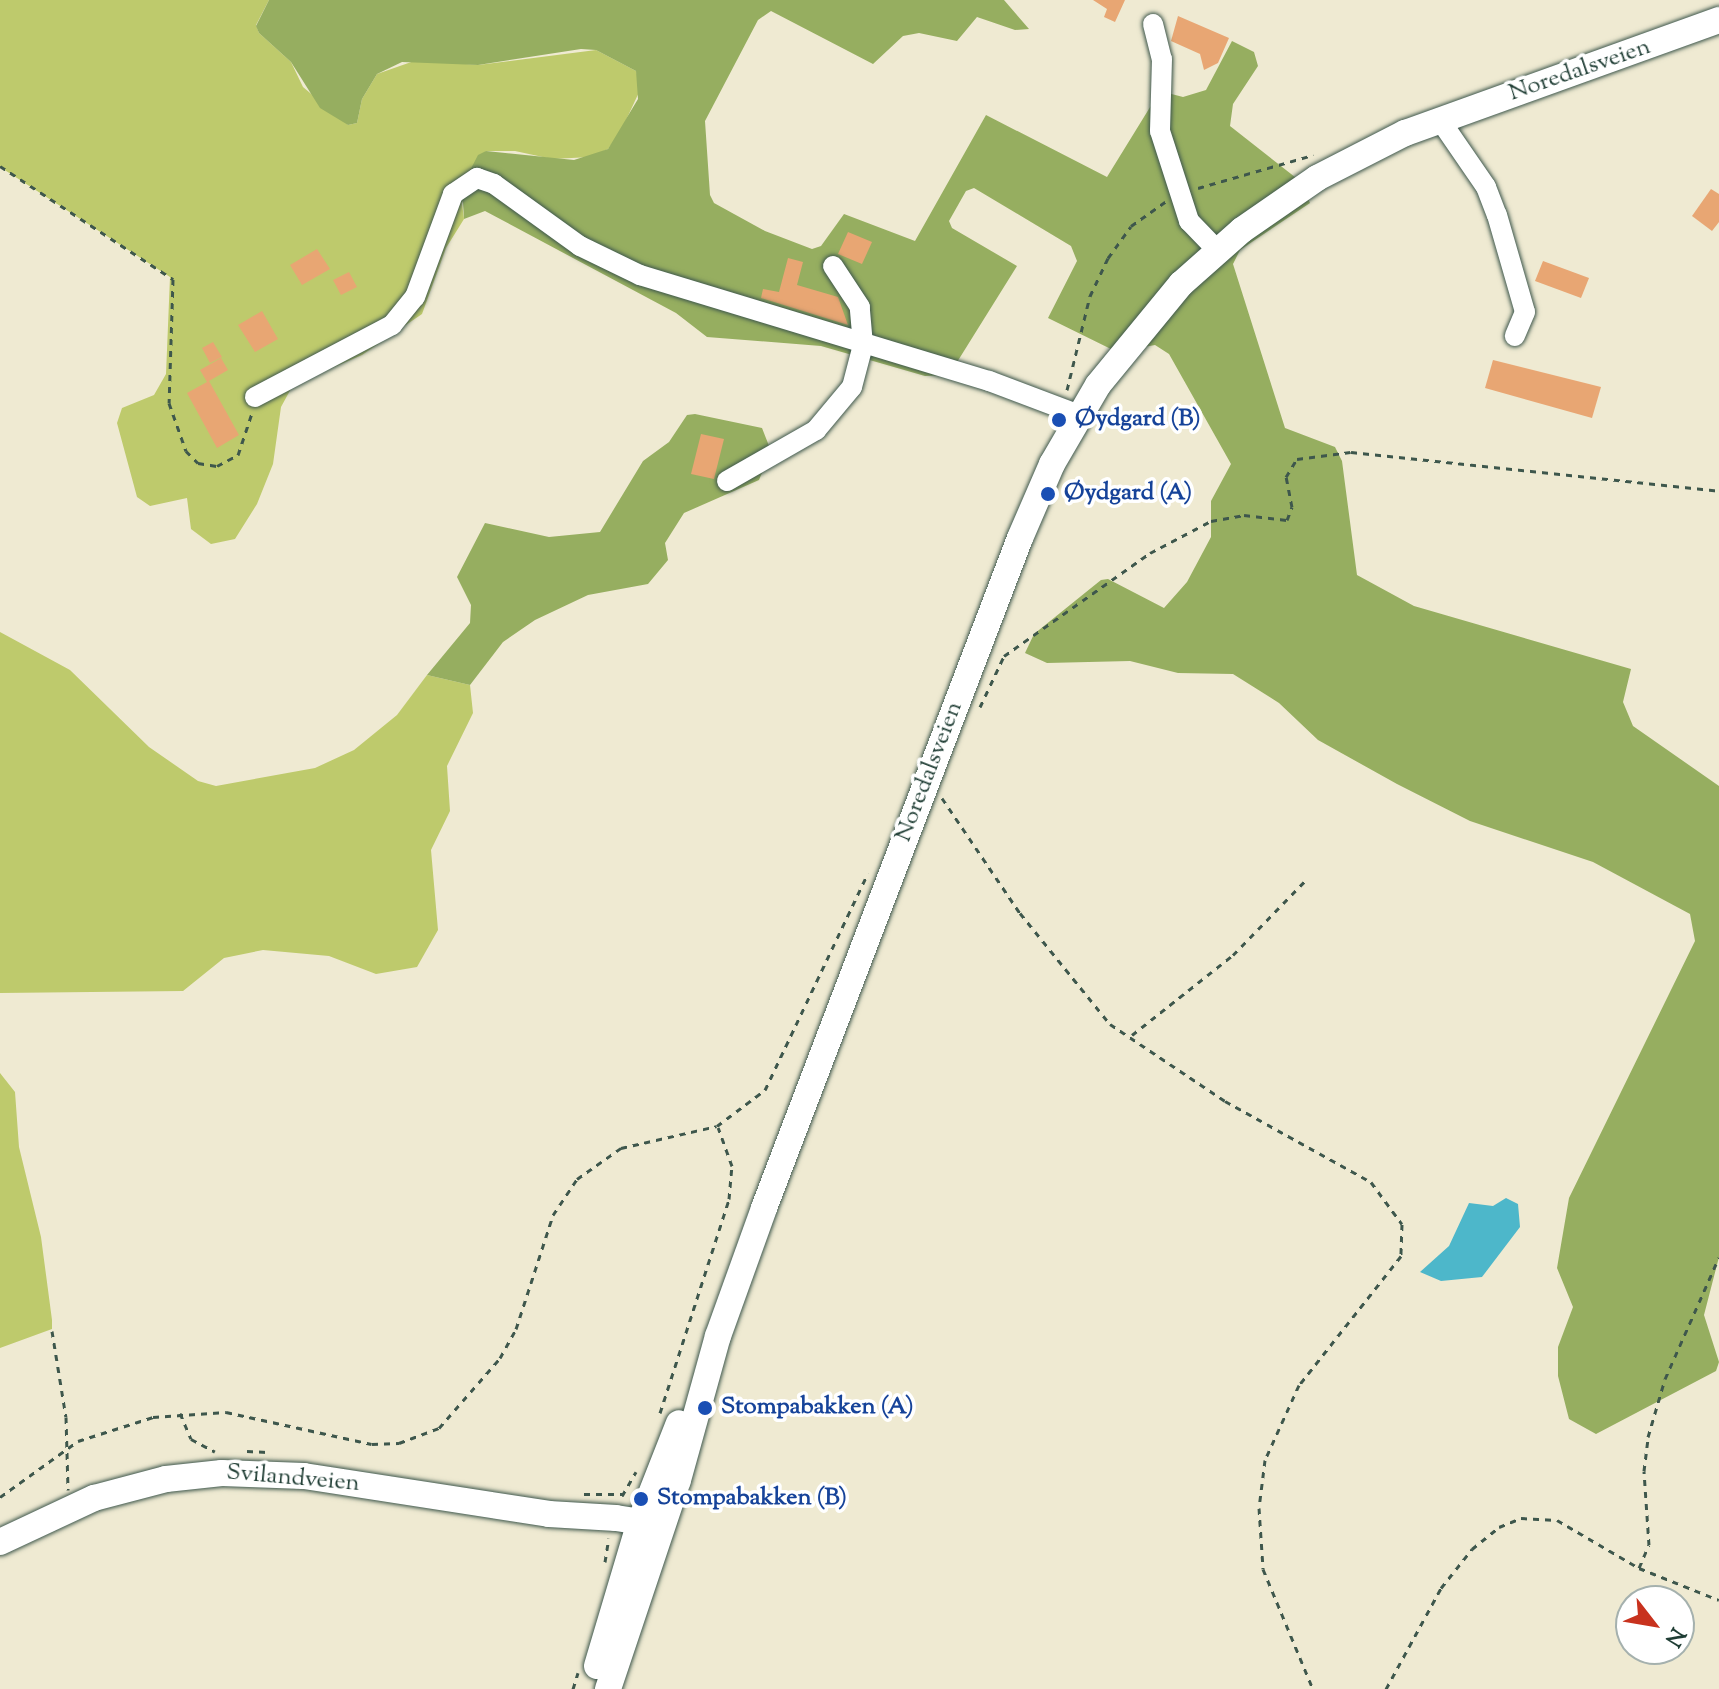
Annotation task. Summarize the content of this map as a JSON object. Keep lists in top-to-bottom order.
{
  "streets": {
    "main road": ["Noredalsveien", "Svilandveien"]
  },
  "crossings": [
    ["Noredalsveien", "Svilandveien"]
  ],
  "places": [
    "Øydgard (B)",
    "Øydgard (A)",
    "Stompabakken (A)",
    "Stompabakken (B)"
  ],
  "north": "bottom right"
}
